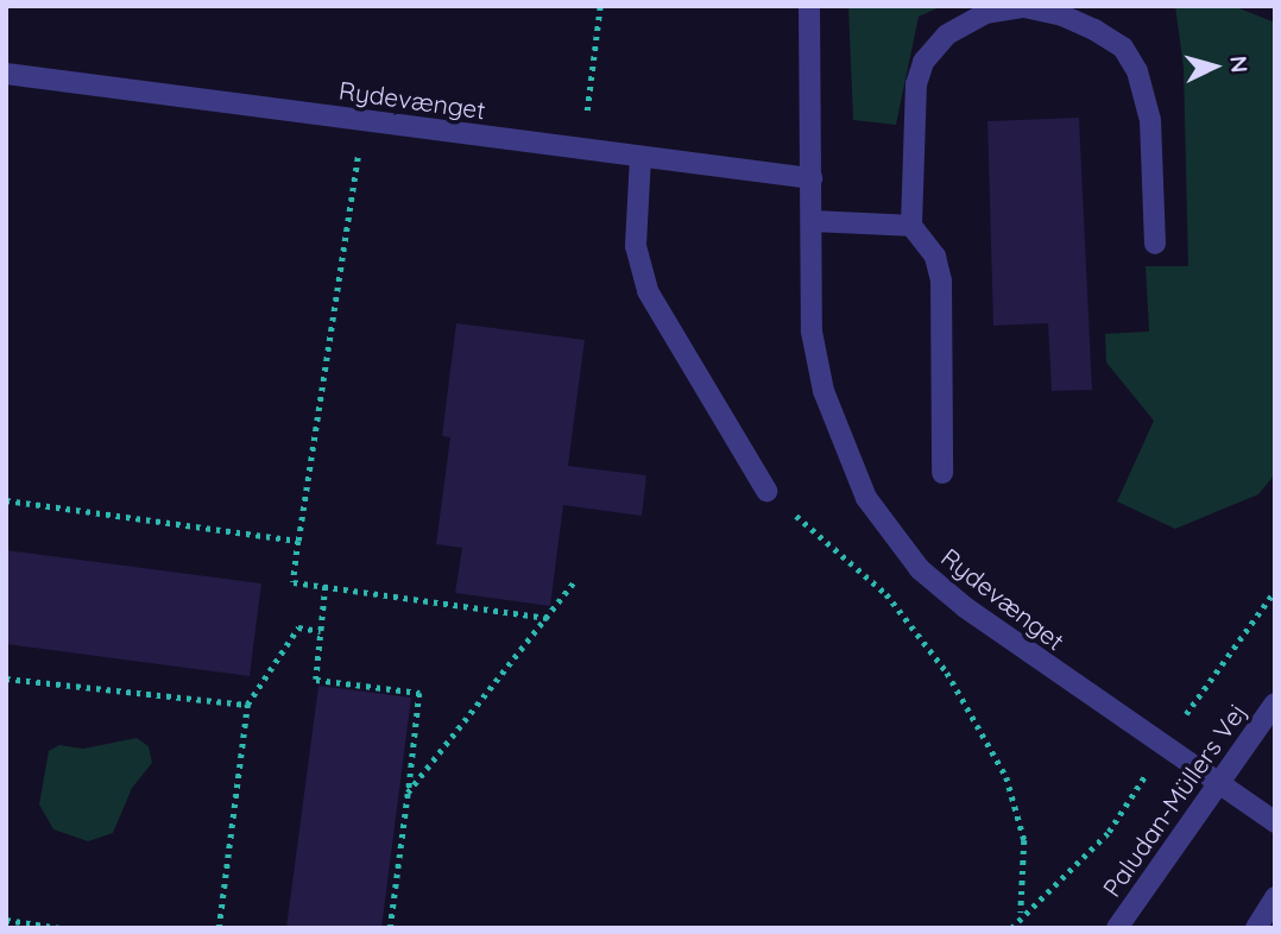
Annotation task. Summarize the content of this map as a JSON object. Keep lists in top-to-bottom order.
{
  "streets": {
    "street": ["Rydevænget", "Paludan-Müllers Vej"]
  },
  "crossings": [
    ["Rydevænget", "Paludan-Müllers Vej"]
  ],
  "north": "right"
}
